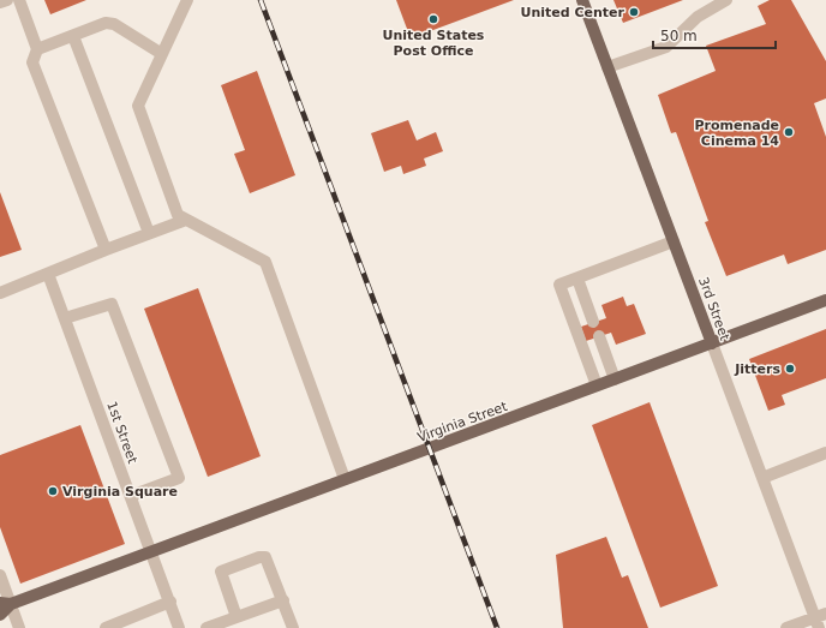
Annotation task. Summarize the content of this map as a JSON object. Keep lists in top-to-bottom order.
{
  "streets": {
    "main road": ["3rd Street", "Virginia Street"],
    "street": ["1st Street"]
  },
  "crossings": [
    ["3rd Street", "Virginia Street"],
    ["Virginia Street", "1st Street"]
  ],
  "places": [
    "United Center",
    "United States Post Office",
    "Promenade Cinema 14",
    "Jitters",
    "Virginia Square"
  ],
  "scale_bar": "50 m"
}
